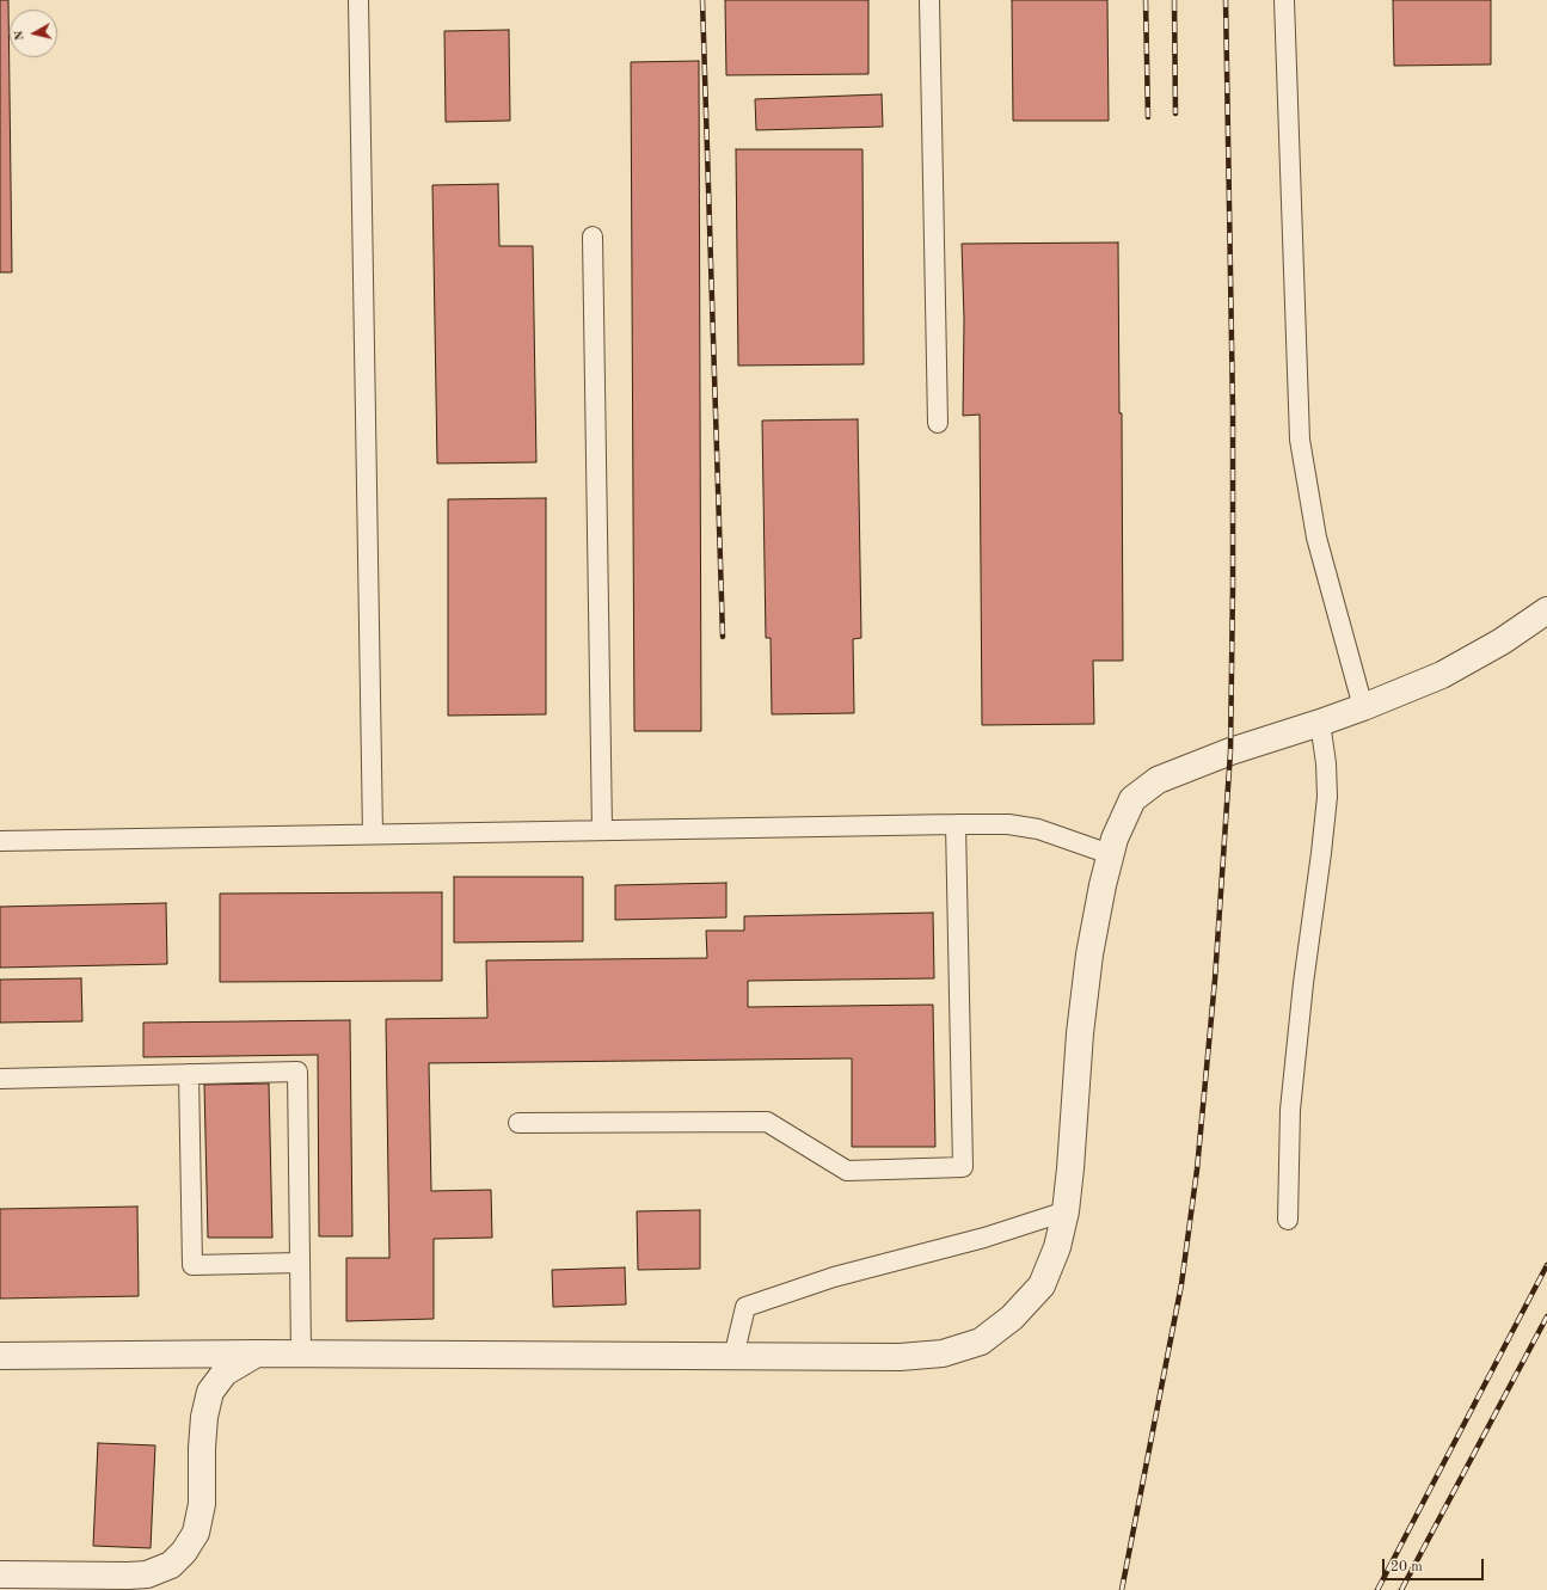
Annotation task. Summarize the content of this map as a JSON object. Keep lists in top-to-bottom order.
{
  "scale_bar": "20 m",
  "north": "left"
}
